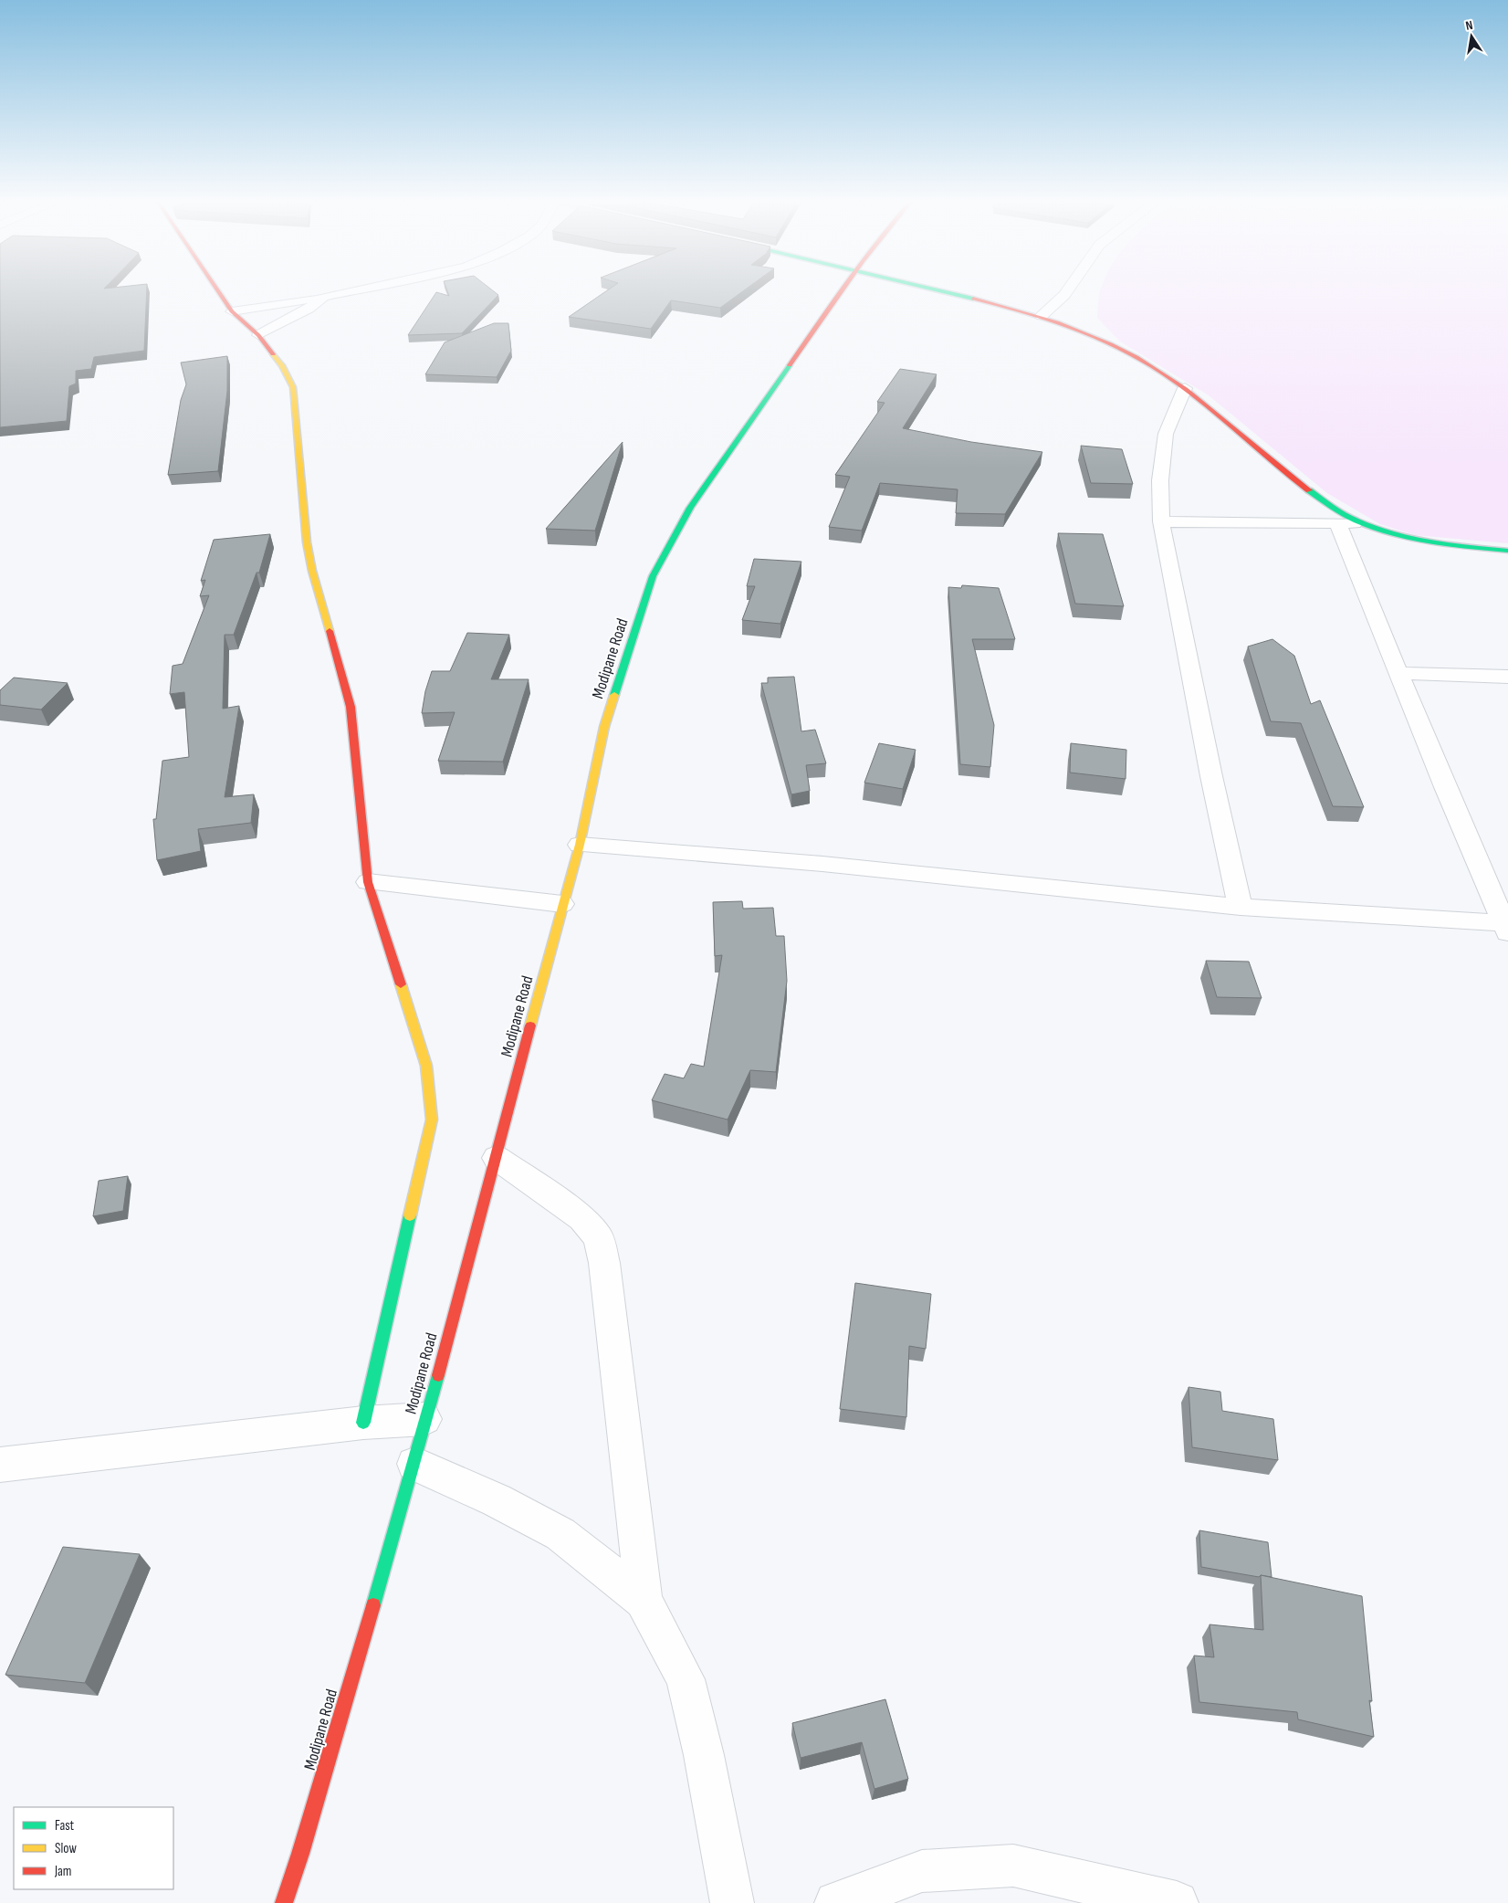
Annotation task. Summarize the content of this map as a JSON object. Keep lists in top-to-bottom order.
{
  "streets": {
    "street": ["Modipane Road"]
  },
  "legend": ["Fast", "Slow", "Jam"],
  "north": "top"
}
